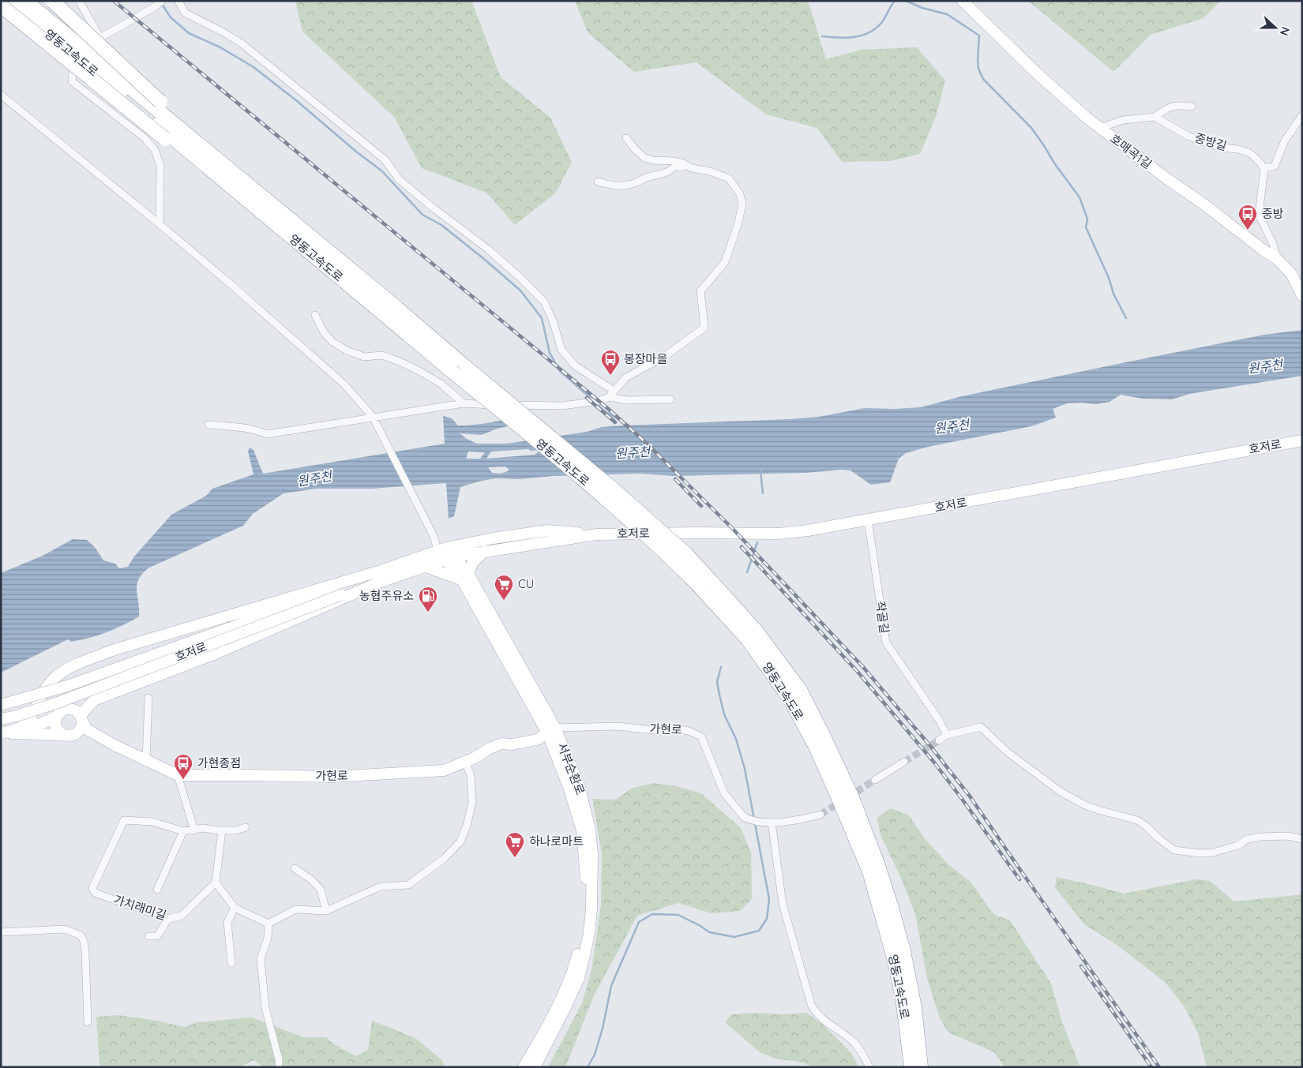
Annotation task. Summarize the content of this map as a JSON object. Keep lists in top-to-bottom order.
{
  "streets": {
    "highway": ["영동고속도로"],
    "street": [
      "중방길",
      "호매곡1길",
      "호저로",
      "작골길",
      "가현로",
      "서부순환로",
      "가치래미길"
    ]
  },
  "crossings": [
    ["호저로", "작골길"],
    ["호저로", "서부순환로"],
    ["가현로", "서부순환로"]
  ],
  "water": ["원주천"],
  "places": {
    "bus stop": ["중방", "봉장마을", "가현종점"],
    "supermarket": ["CU", "하나로마트"],
    "fuel station": ["농협주유소"]
  },
  "north": "right"
}
